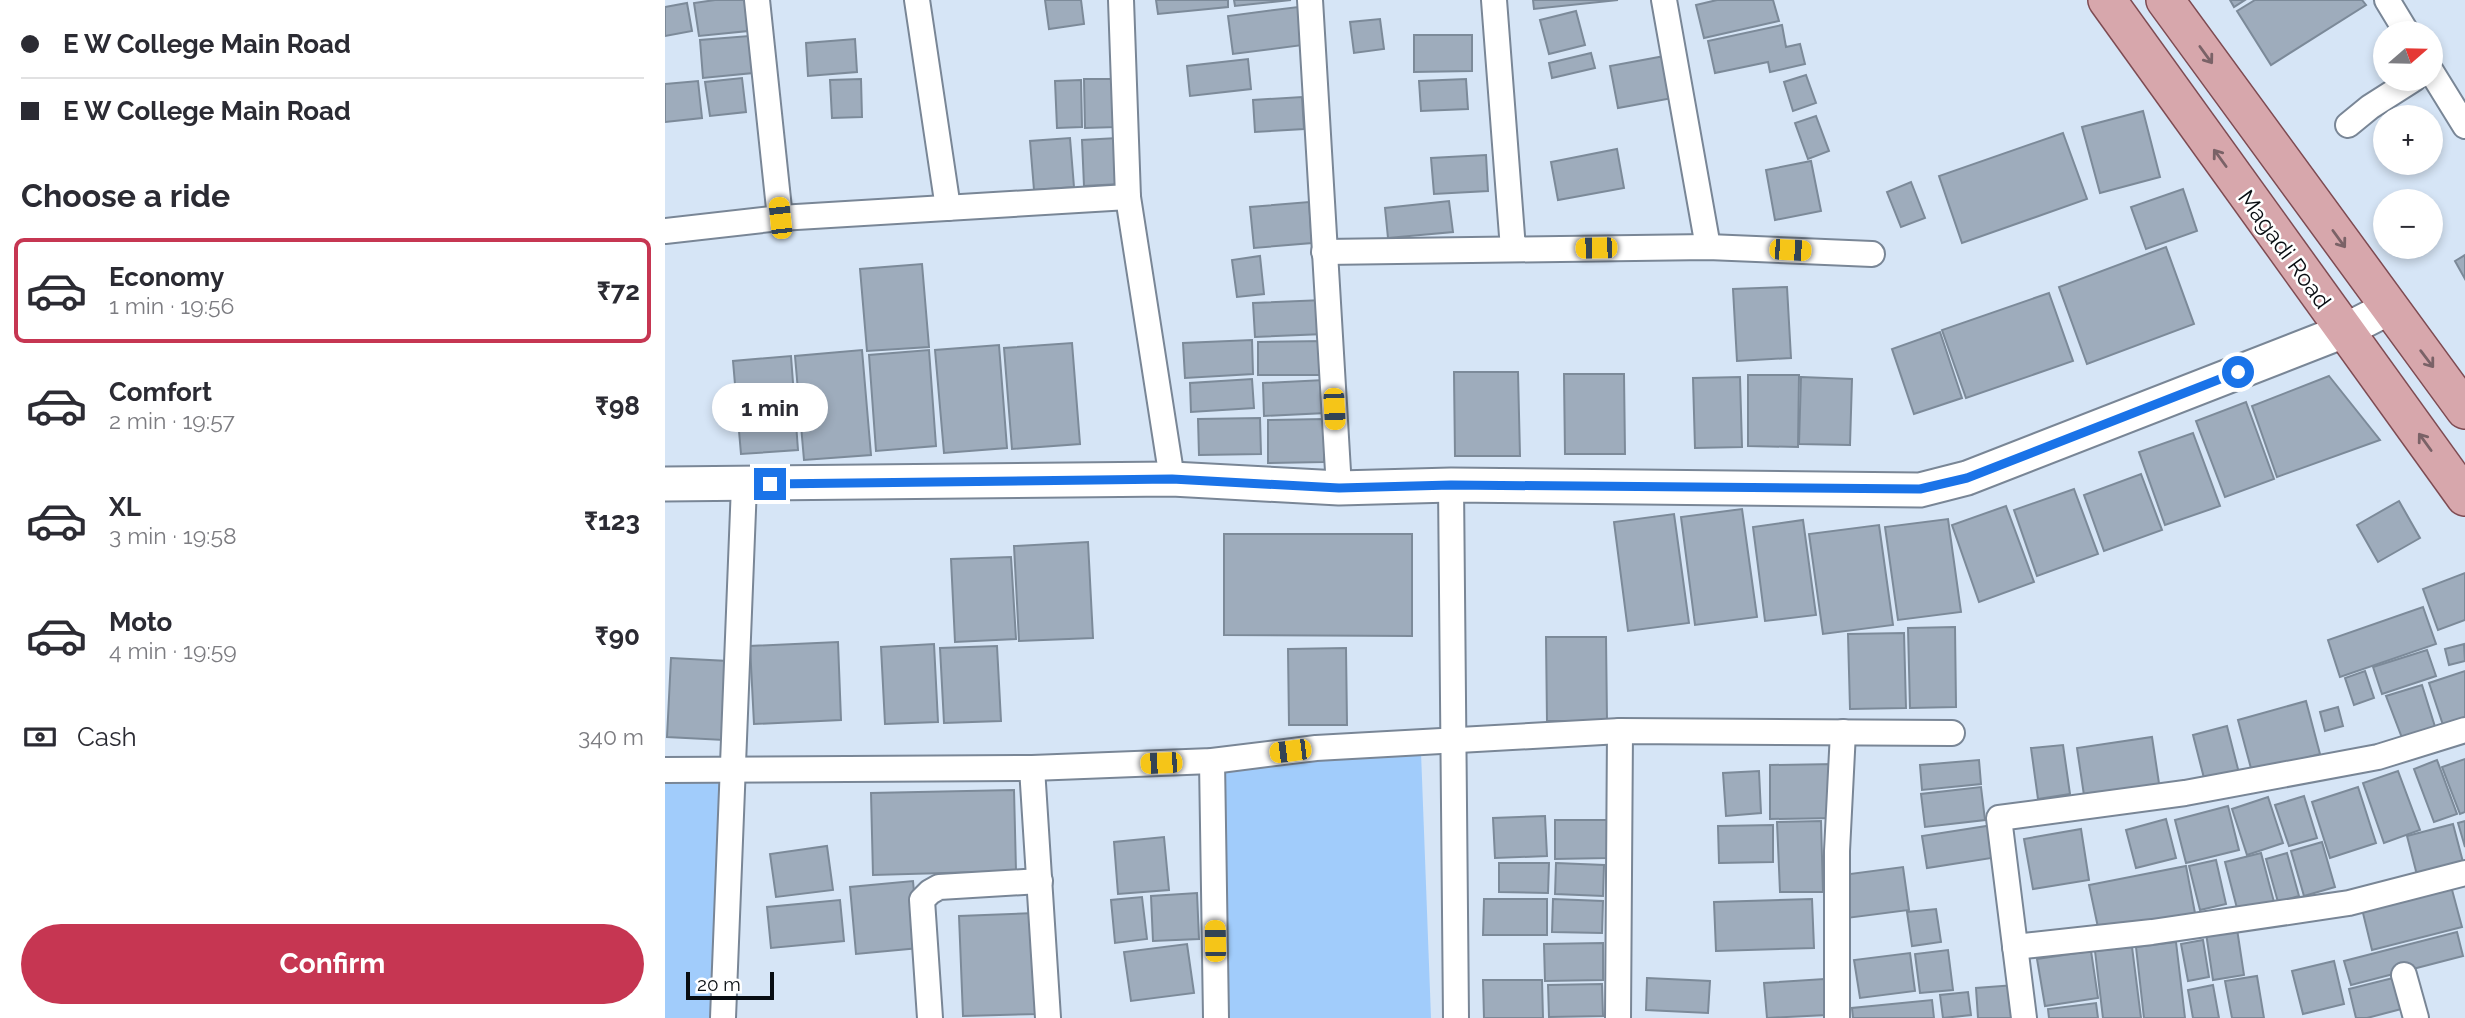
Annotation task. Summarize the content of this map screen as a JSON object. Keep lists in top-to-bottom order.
{
  "streets": {
    "main road": ["Magadi Road"]
  },
  "scale_bar": "20 m",
  "north": "right",
  "page": {
    "banner": ["E W College Main Road", "E W College Main Road"],
    "map_buttons": ["+", "−"],
    "heading": "Choose a ride",
    "list": [
      {
        "name": "Economy",
        "note": "1 min · 19:56",
        "value": "₹72"
      },
      {
        "name": "Comfort",
        "note": "2 min · 19:57",
        "value": "₹98"
      },
      {
        "name": "XL",
        "note": "3 min · 19:58",
        "value": "₹123"
      },
      {
        "name": "Moto",
        "note": "4 min · 19:59",
        "value": "₹90"
      }
    ],
    "bubble": "1 min",
    "pay": ["Cash", "340 m"],
    "buttons": "Confirm",
    "scale": "20 m"
  }
}
